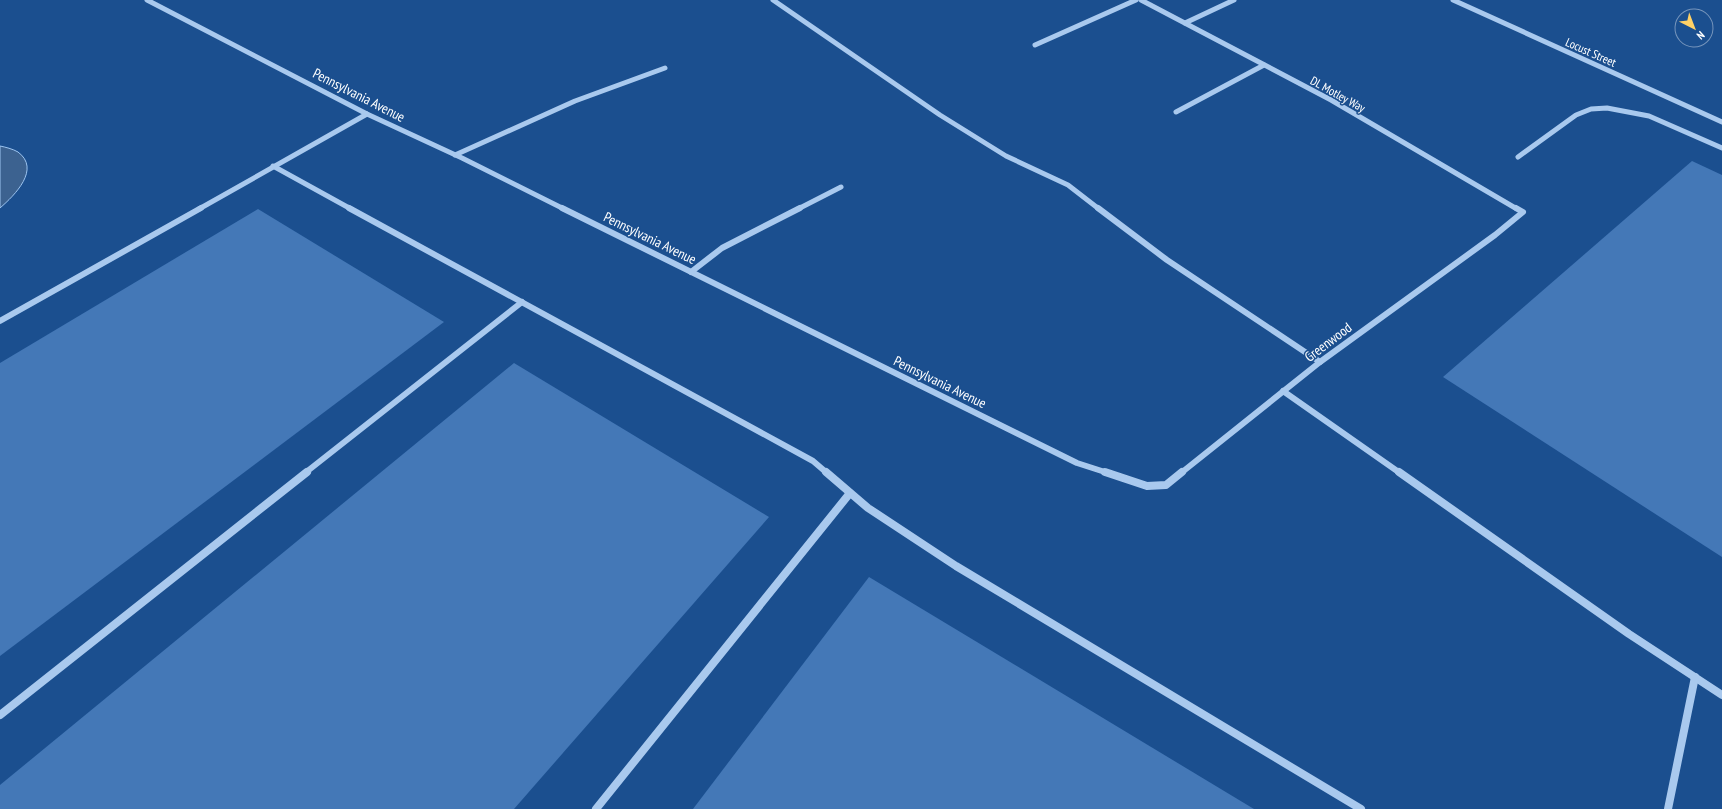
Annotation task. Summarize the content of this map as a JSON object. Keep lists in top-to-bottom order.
{
  "streets": {
    "street": [
      "Locust Street",
      "DL Motley Way",
      "Pennsylvania Avenue",
      "Greenwood"
    ]
  },
  "crossings": [
    ["DL Motley Way", "Greenwood"],
    ["Pennsylvania Avenue", "Greenwood"]
  ],
  "north": "bottom right"
}
